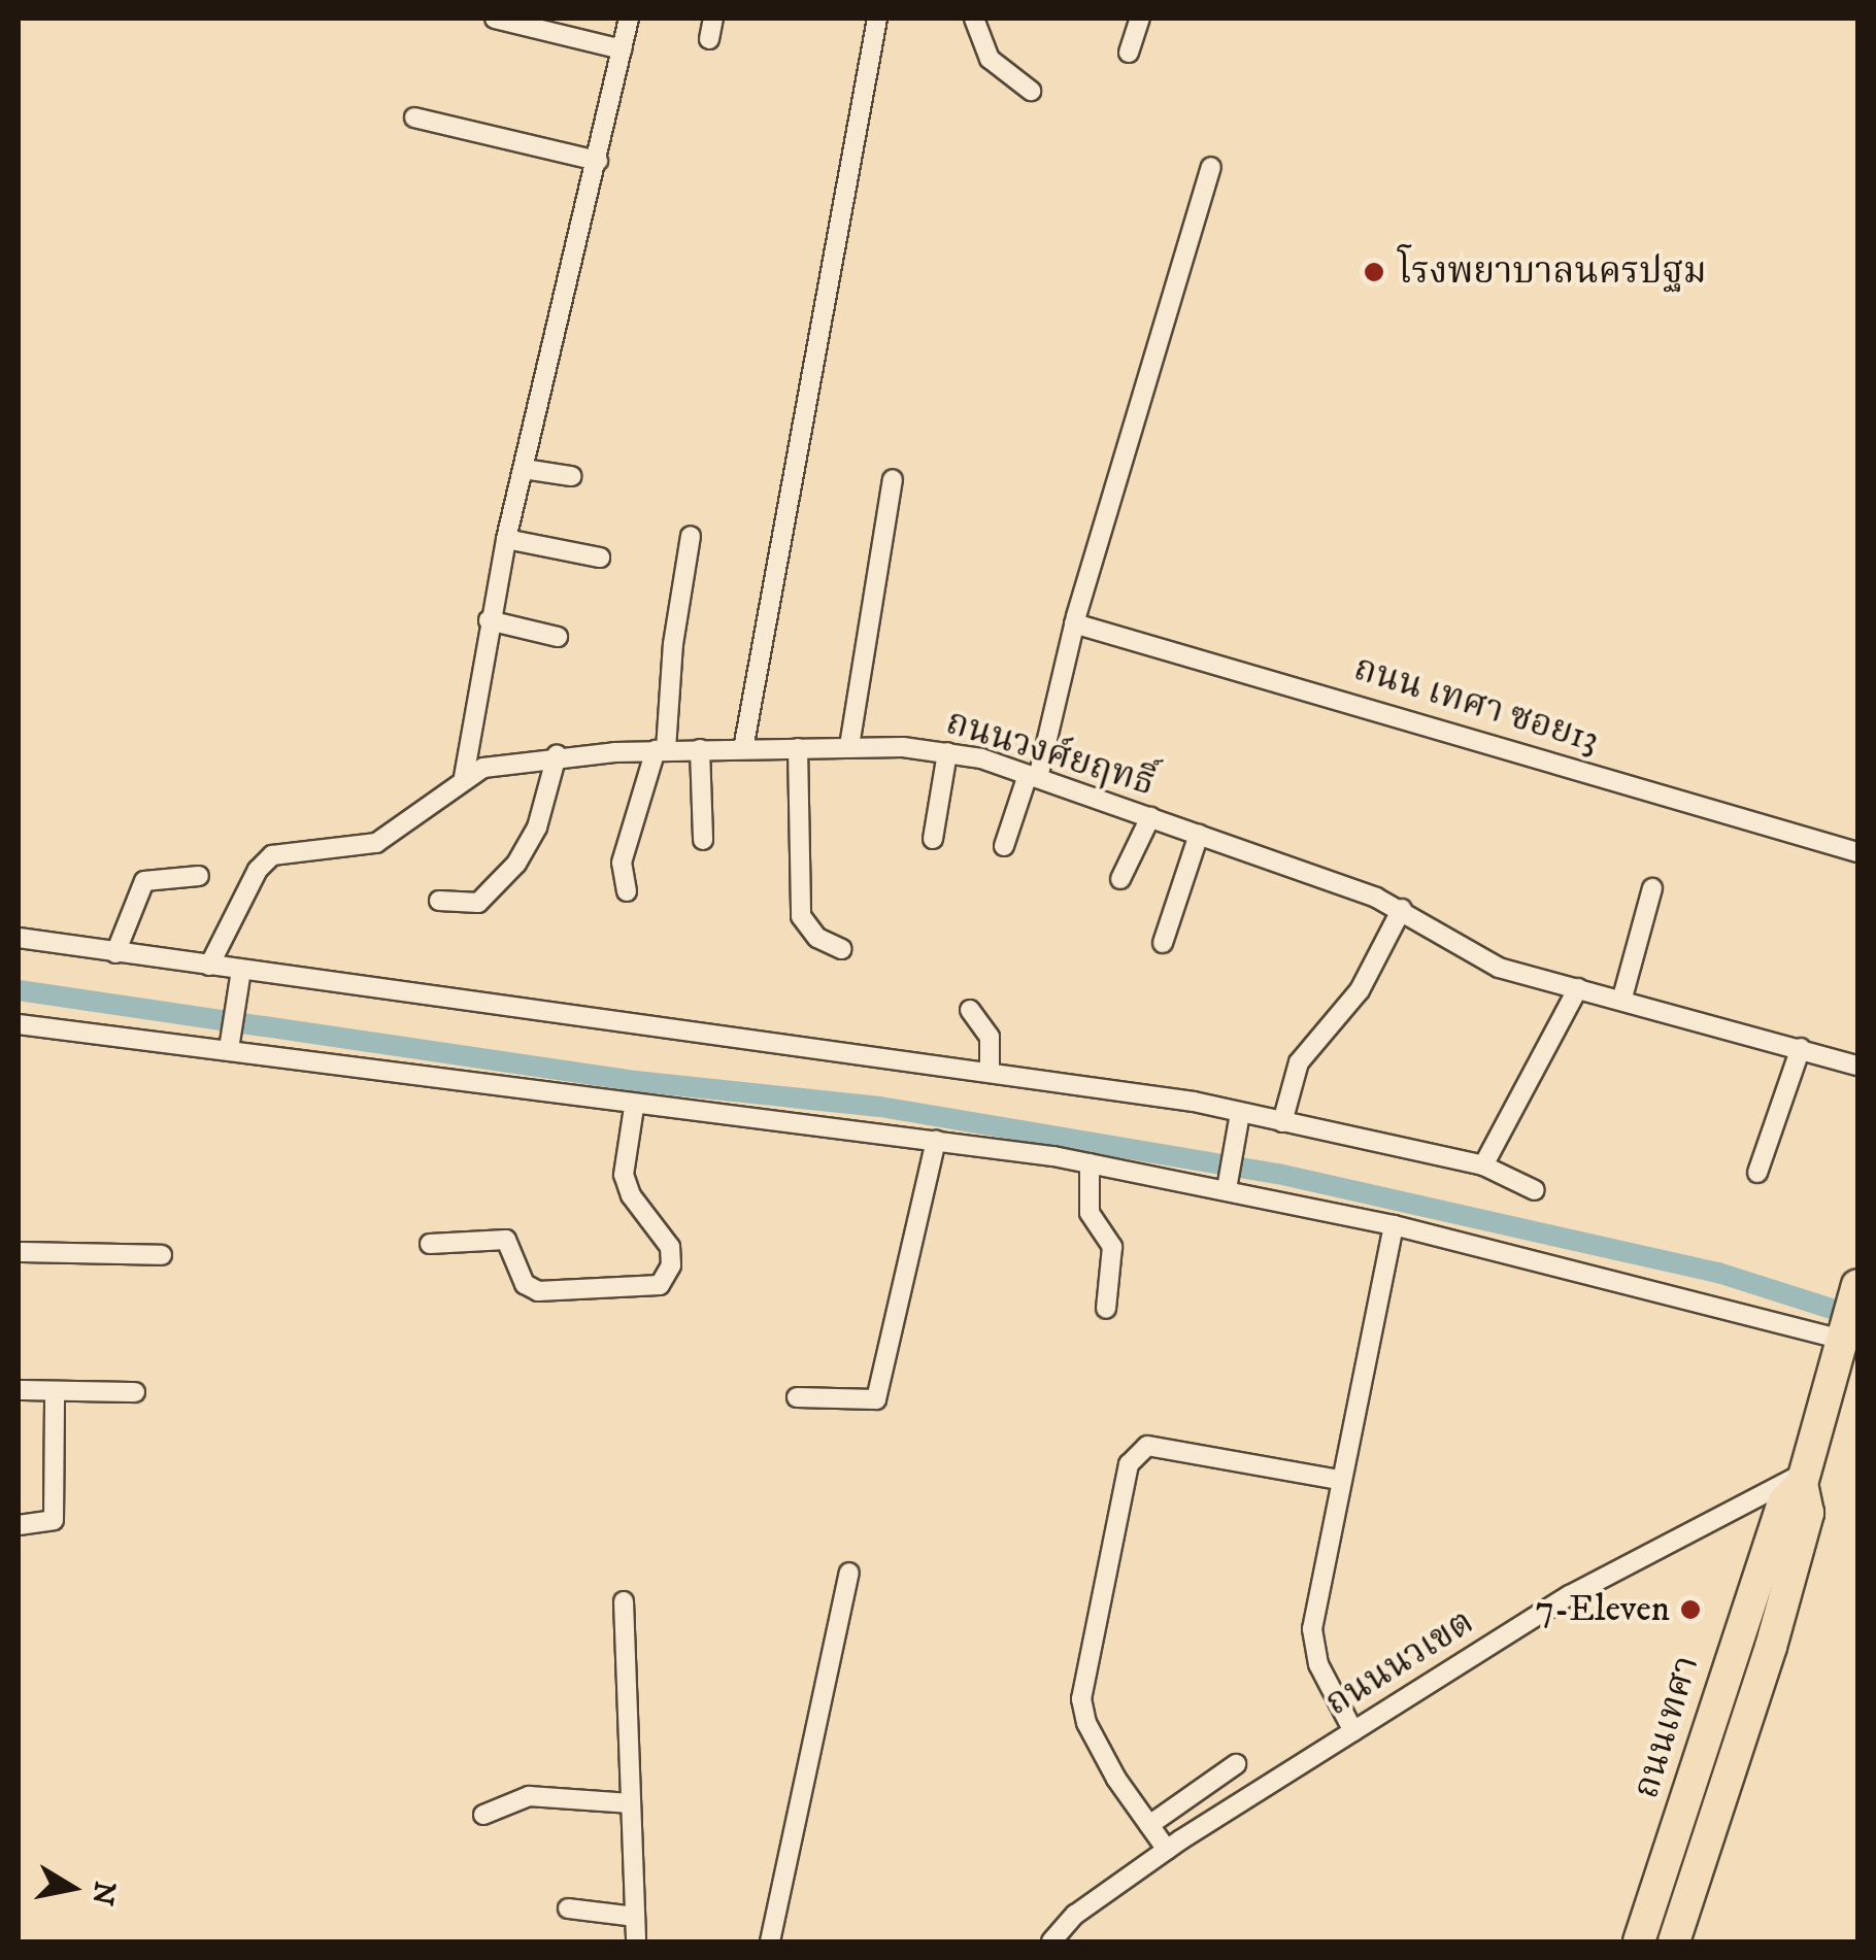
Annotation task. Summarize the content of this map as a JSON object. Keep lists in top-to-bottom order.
{
  "streets": {
    "main road": ["ถนนเทศา"],
    "street": ["ถนน เทศา ซอย13", "ถนนวงศ์ยฤทธิ์", "ถนนนวเขต"]
  },
  "crossings": [
    ["ถนนนวเขต", "ถนนเทศา"]
  ],
  "places": ["โรงพยาบาลนครปฐม", "7-Eleven"],
  "north": "right"
}
